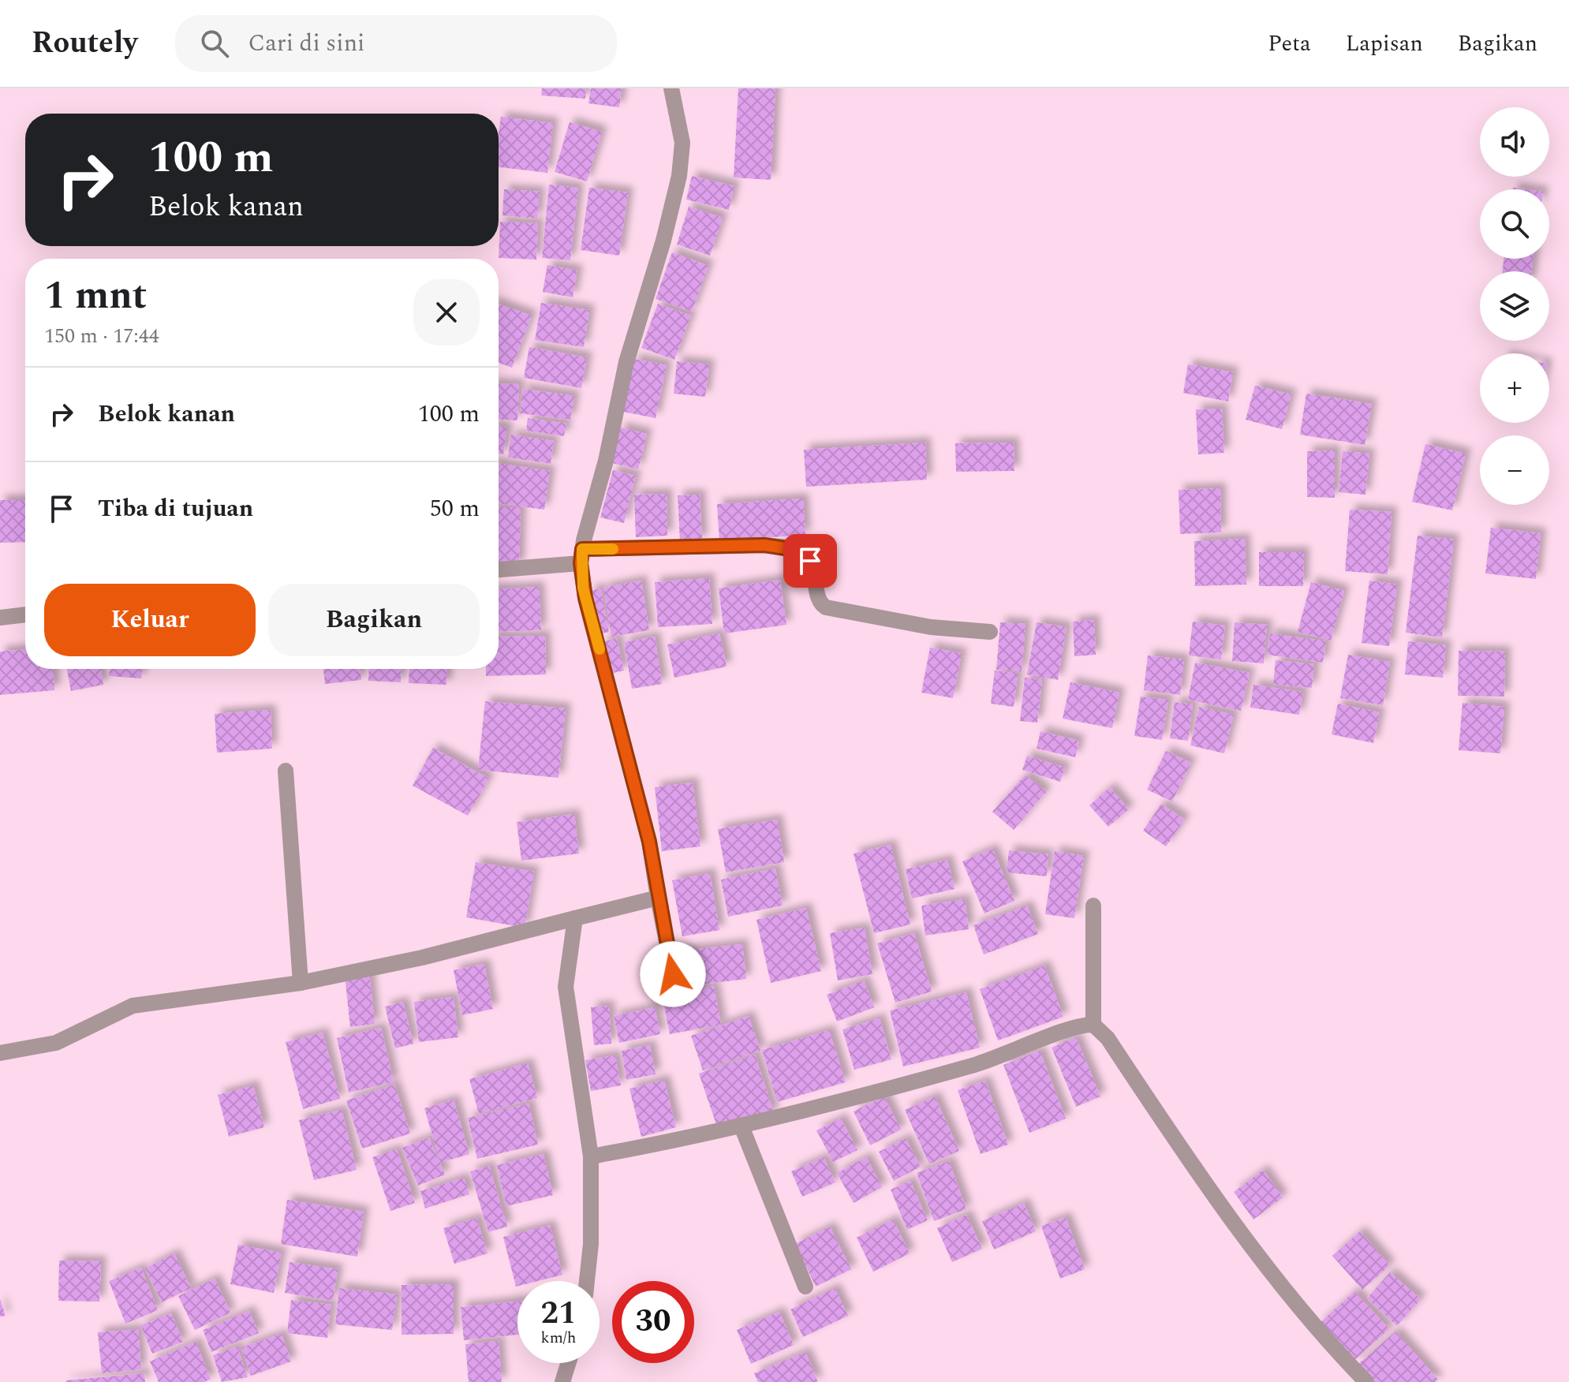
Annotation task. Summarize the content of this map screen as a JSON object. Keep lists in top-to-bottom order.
{
  "page": {
    "header": "Routely",
    "search": "Cari di sini",
    "nav": ["Peta", "Lapisan", "Bagikan"],
    "map_buttons": ["+", "−"],
    "turn": ["100 m", "Belok kanan"],
    "heading": ["1 mnt", "150 m · 17:44"],
    "list": [
      {
        "name": "Belok kanan",
        "value": "100 m"
      },
      {
        "name": "Tiba di tujuan",
        "value": "50 m"
      }
    ],
    "buttons": ["Keluar", "Bagikan"],
    "speed": "21 km/h",
    "limit": "30"
  }
}
